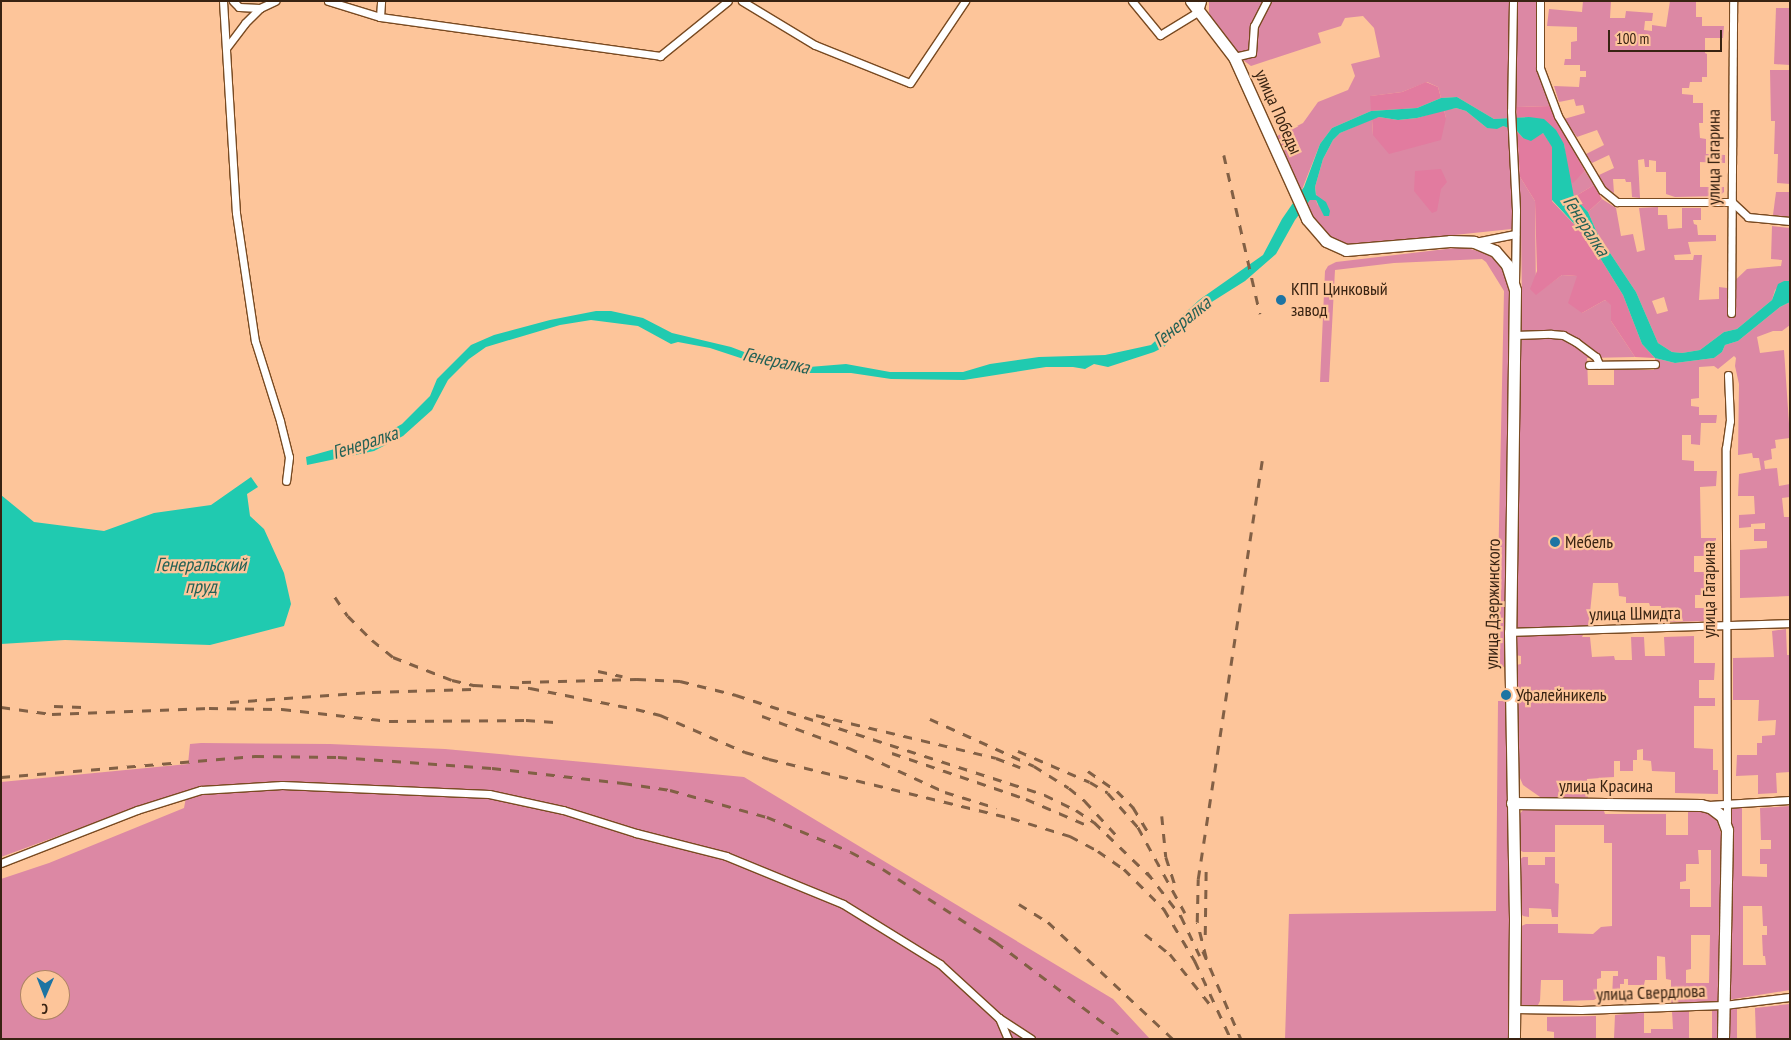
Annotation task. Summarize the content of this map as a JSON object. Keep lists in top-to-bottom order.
{
  "streets": {
    "main road": ["улица Победы", "улица Дзержинского", "улица Красина"],
    "street": ["улица Гагарина", "улица Шмидта", "улица Свердлова"]
  },
  "crossings": [
    ["улица Победы", "улица Дзержинского"],
    ["улица Гагарина", "улица Шмидта"],
    ["улица Дзержинского", "улица Шмидта"],
    ["улица Дзержинского", "улица Красина"],
    ["улица Дзержинского", "улица Свердлова"]
  ],
  "water": ["Генералка", "Генеральский пруд"],
  "places": ["КПП Цинковый завод", "Мебель", "Уфалейникель"],
  "scale_bar": "100 m",
  "north": "bottom"
}
